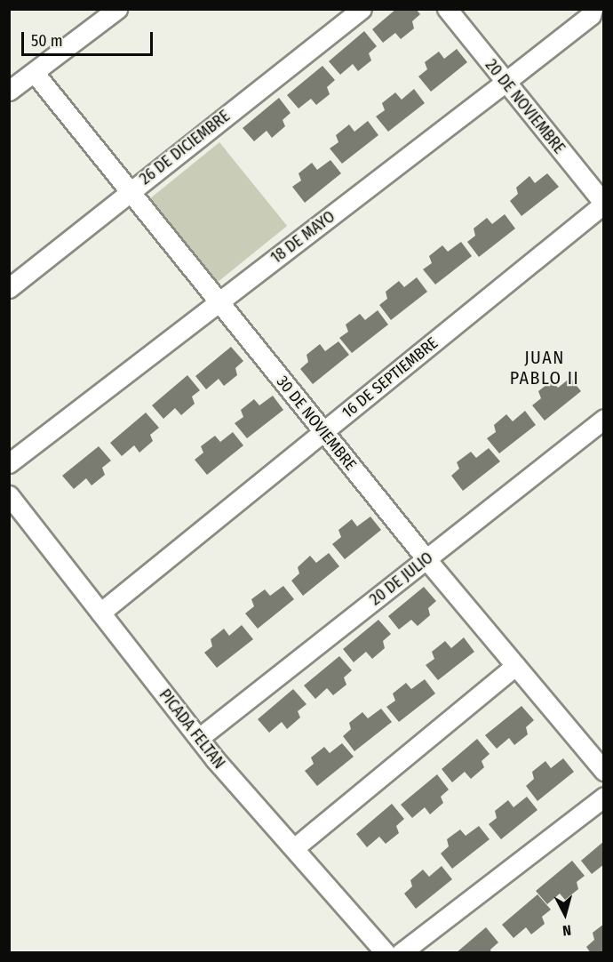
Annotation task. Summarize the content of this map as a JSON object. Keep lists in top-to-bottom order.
{
  "streets": {
    "street": [
      "20 DE NOVIEMBRE",
      "26 DE DICIEMBRE",
      "18 DE MAYO",
      "16 DE SEPTIEMBRE",
      "30 DE NOVIEMBRE",
      "20 DE JULIO",
      "PICADA FELTAN"
    ]
  },
  "crossings": [
    ["20 DE NOVIEMBRE", "18 DE MAYO"],
    ["20 DE NOVIEMBRE", "16 DE SEPTIEMBRE"],
    ["26 DE DICIEMBRE", "30 DE NOVIEMBRE"],
    ["18 DE MAYO", "30 DE NOVIEMBRE"],
    ["16 DE SEPTIEMBRE", "30 DE NOVIEMBRE"],
    ["16 DE SEPTIEMBRE", "PICADA FELTAN"],
    ["30 DE NOVIEMBRE", "20 DE JULIO"],
    ["20 DE JULIO", "PICADA FELTAN"]
  ],
  "districts": ["JUAN PABLO II"],
  "scale_bar": "50 m",
  "north": "bottom"
}
